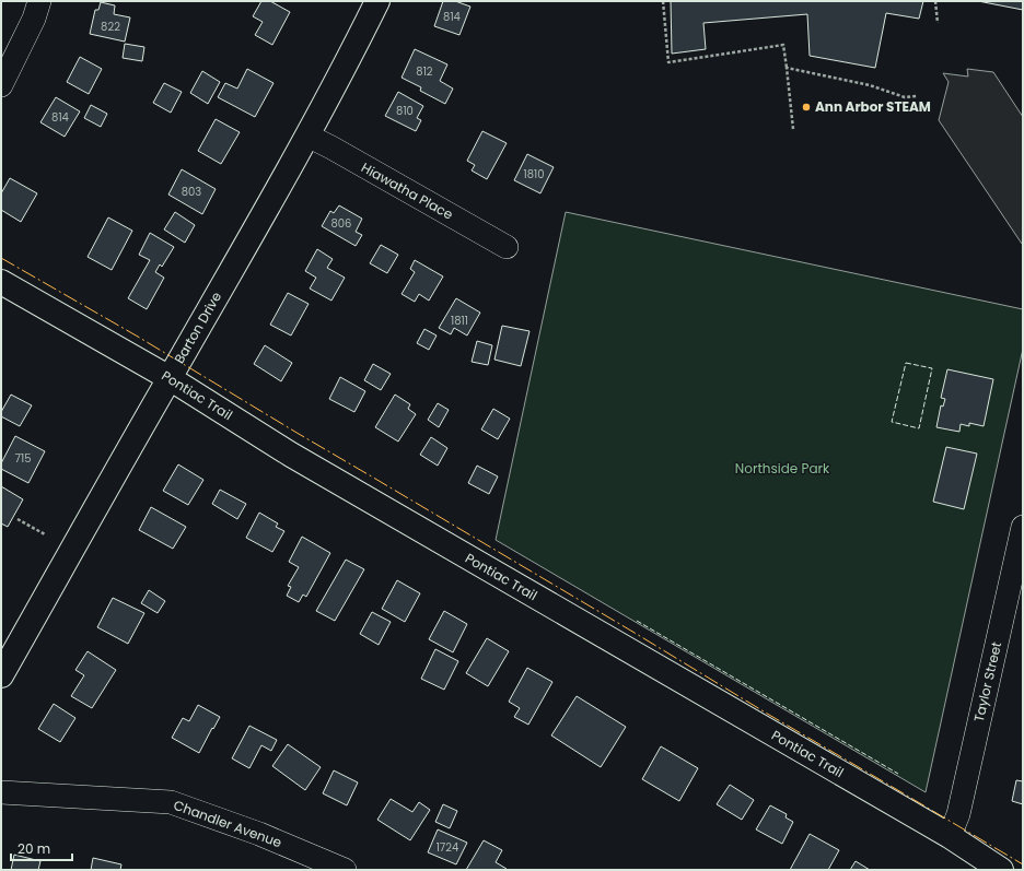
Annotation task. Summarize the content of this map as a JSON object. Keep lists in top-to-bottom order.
{
  "streets": {
    "main road": ["Barton Drive", "Pontiac Trail"],
    "street": ["Hiawatha Place", "Taylor Street", "Chandler Avenue"]
  },
  "crossings": [
    ["Hiawatha Place", "Barton Drive"],
    ["Barton Drive", "Pontiac Trail"],
    ["Pontiac Trail", "Taylor Street"]
  ],
  "parks": ["Northside Park"],
  "places": ["Ann Arbor STEAM"],
  "house_numbers": [
    "814",
    "822",
    "812",
    "810",
    "814",
    "1810",
    "803",
    "806",
    "1811",
    "715",
    "1724"
  ],
  "scale_bar": "20 m"
}
